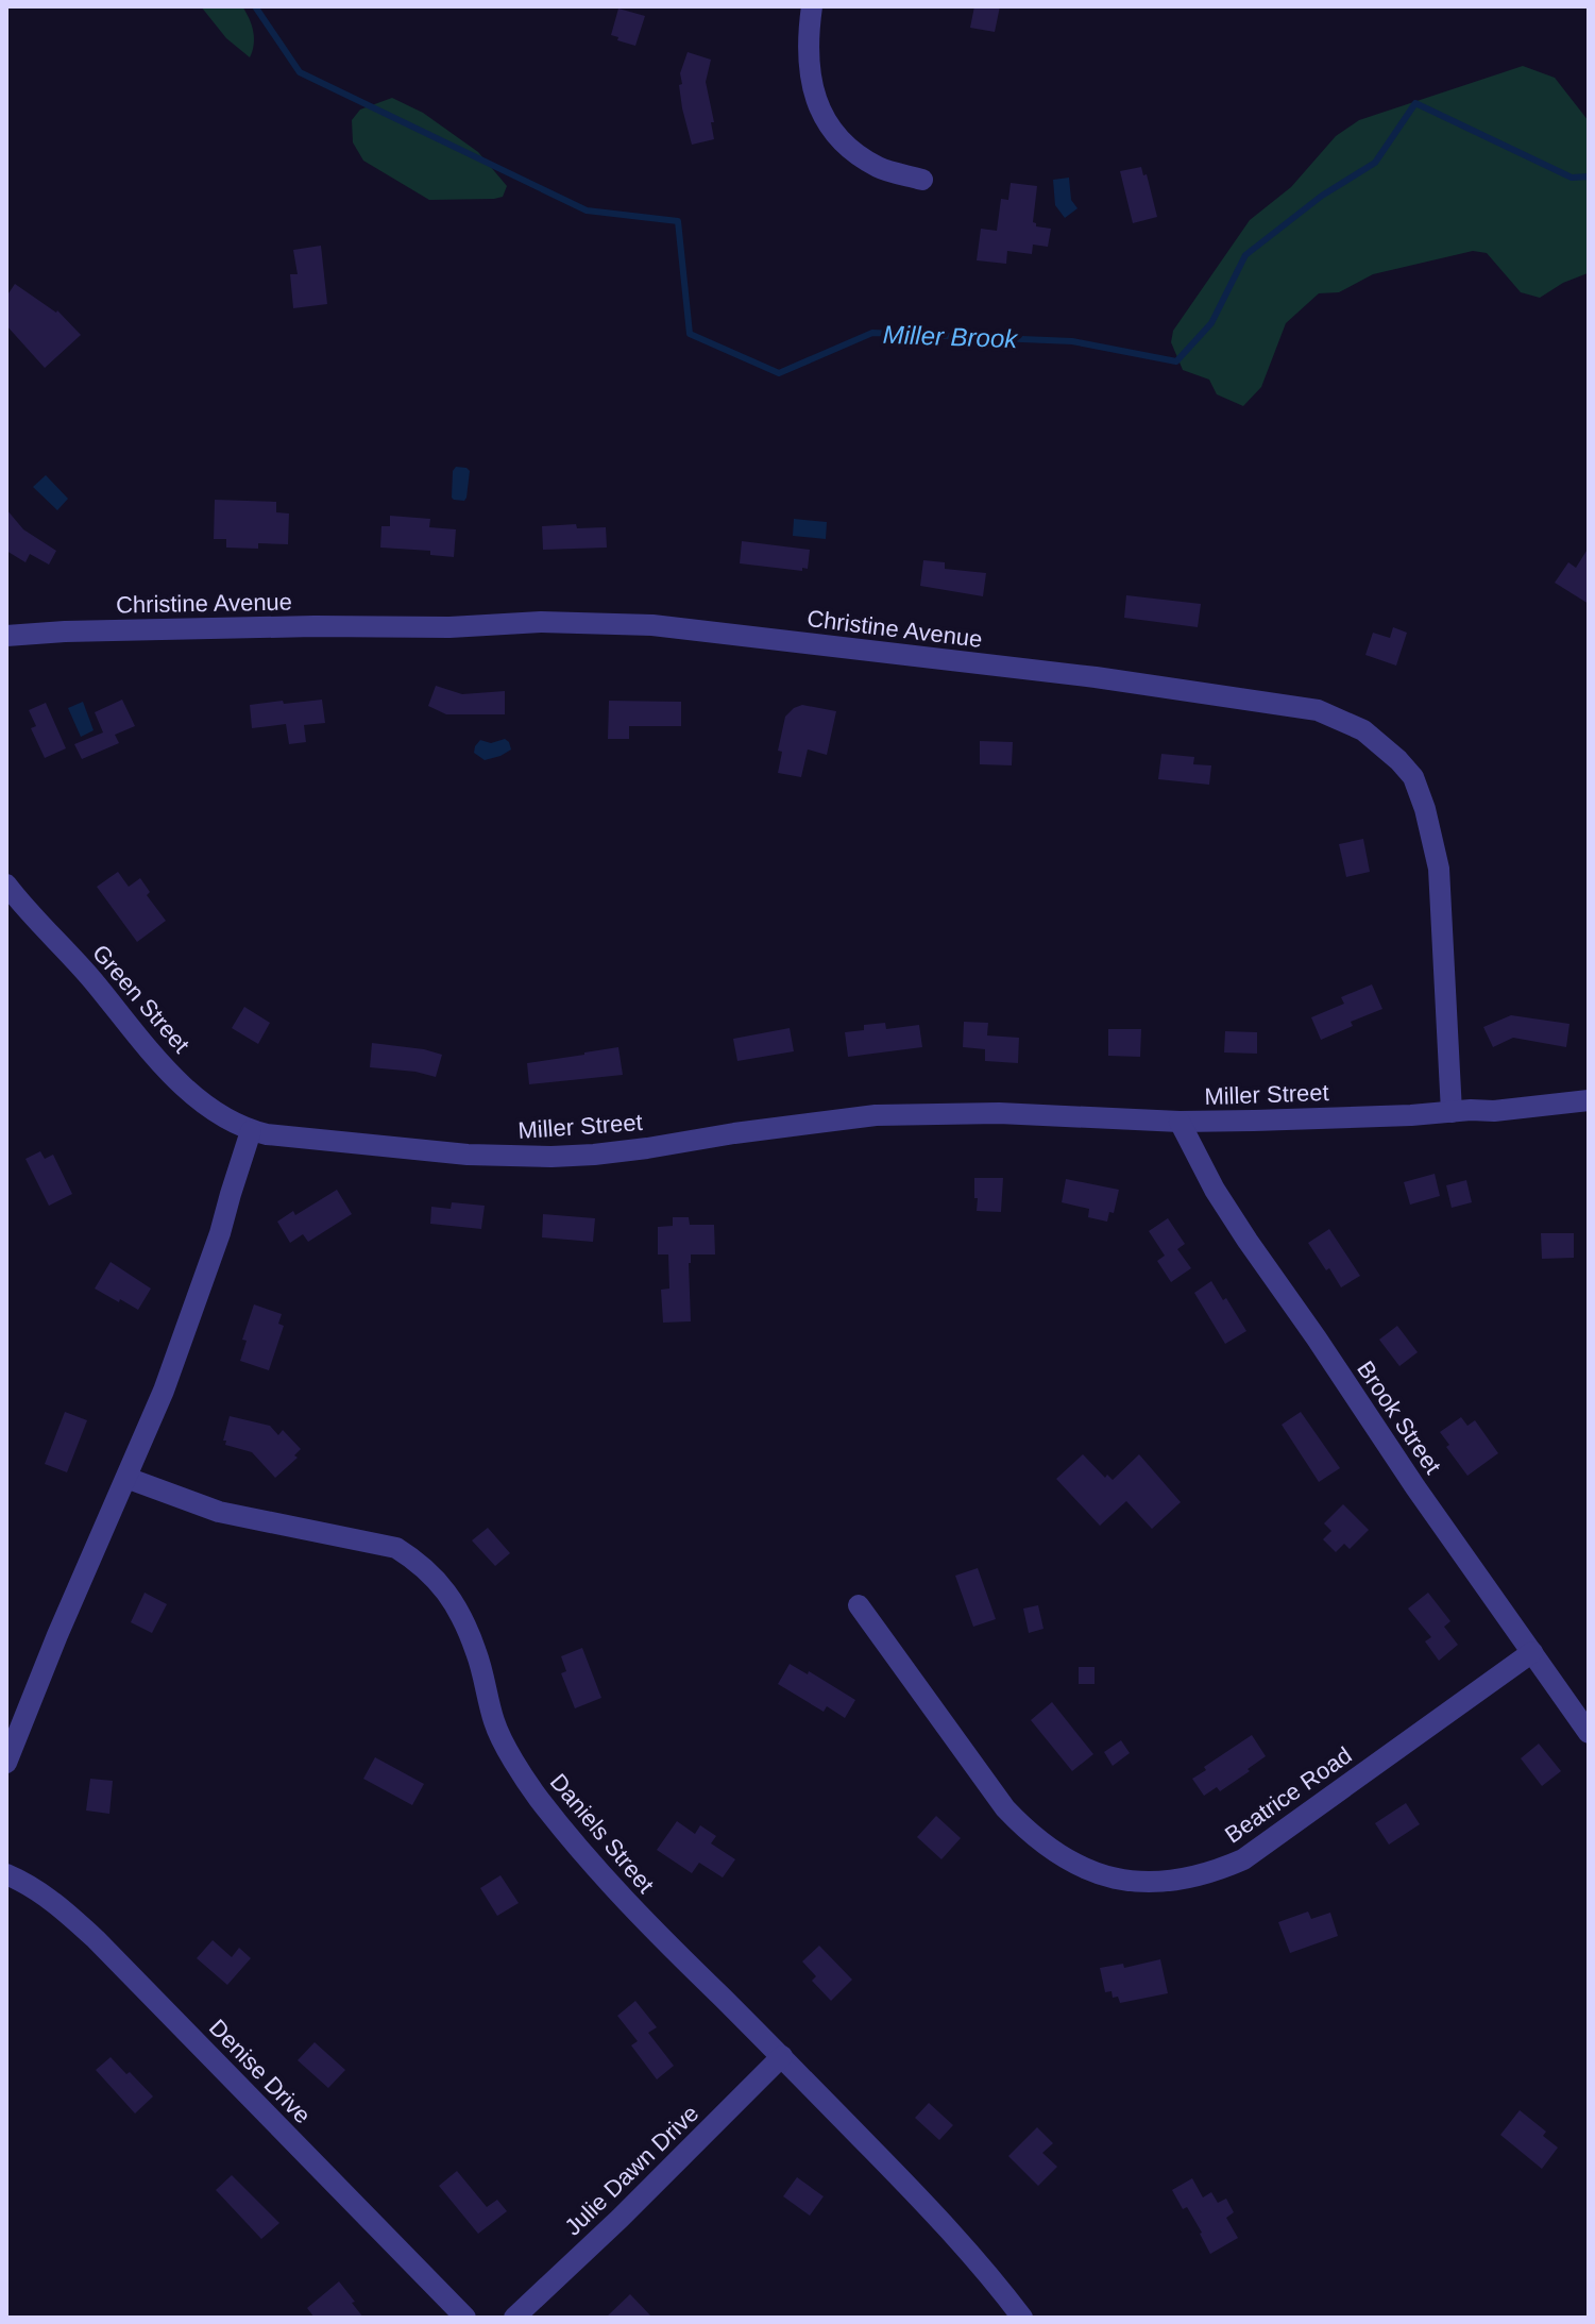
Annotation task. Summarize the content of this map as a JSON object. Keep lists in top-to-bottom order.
{
  "streets": {
    "street": [
      "Christine Avenue",
      "Green Street",
      "Miller Street",
      "Brook Street",
      "Beatrice Road",
      "Daniels Street",
      "Denise Drive",
      "Julie Dawn Drive"
    ]
  },
  "crossings": [
    ["Christine Avenue", "Miller Street"],
    ["Green Street", "Miller Street"],
    ["Miller Street", "Brook Street"],
    ["Brook Street", "Beatrice Road"],
    ["Daniels Street", "Julie Dawn Drive"]
  ],
  "water": ["Miller Brook"]
}
